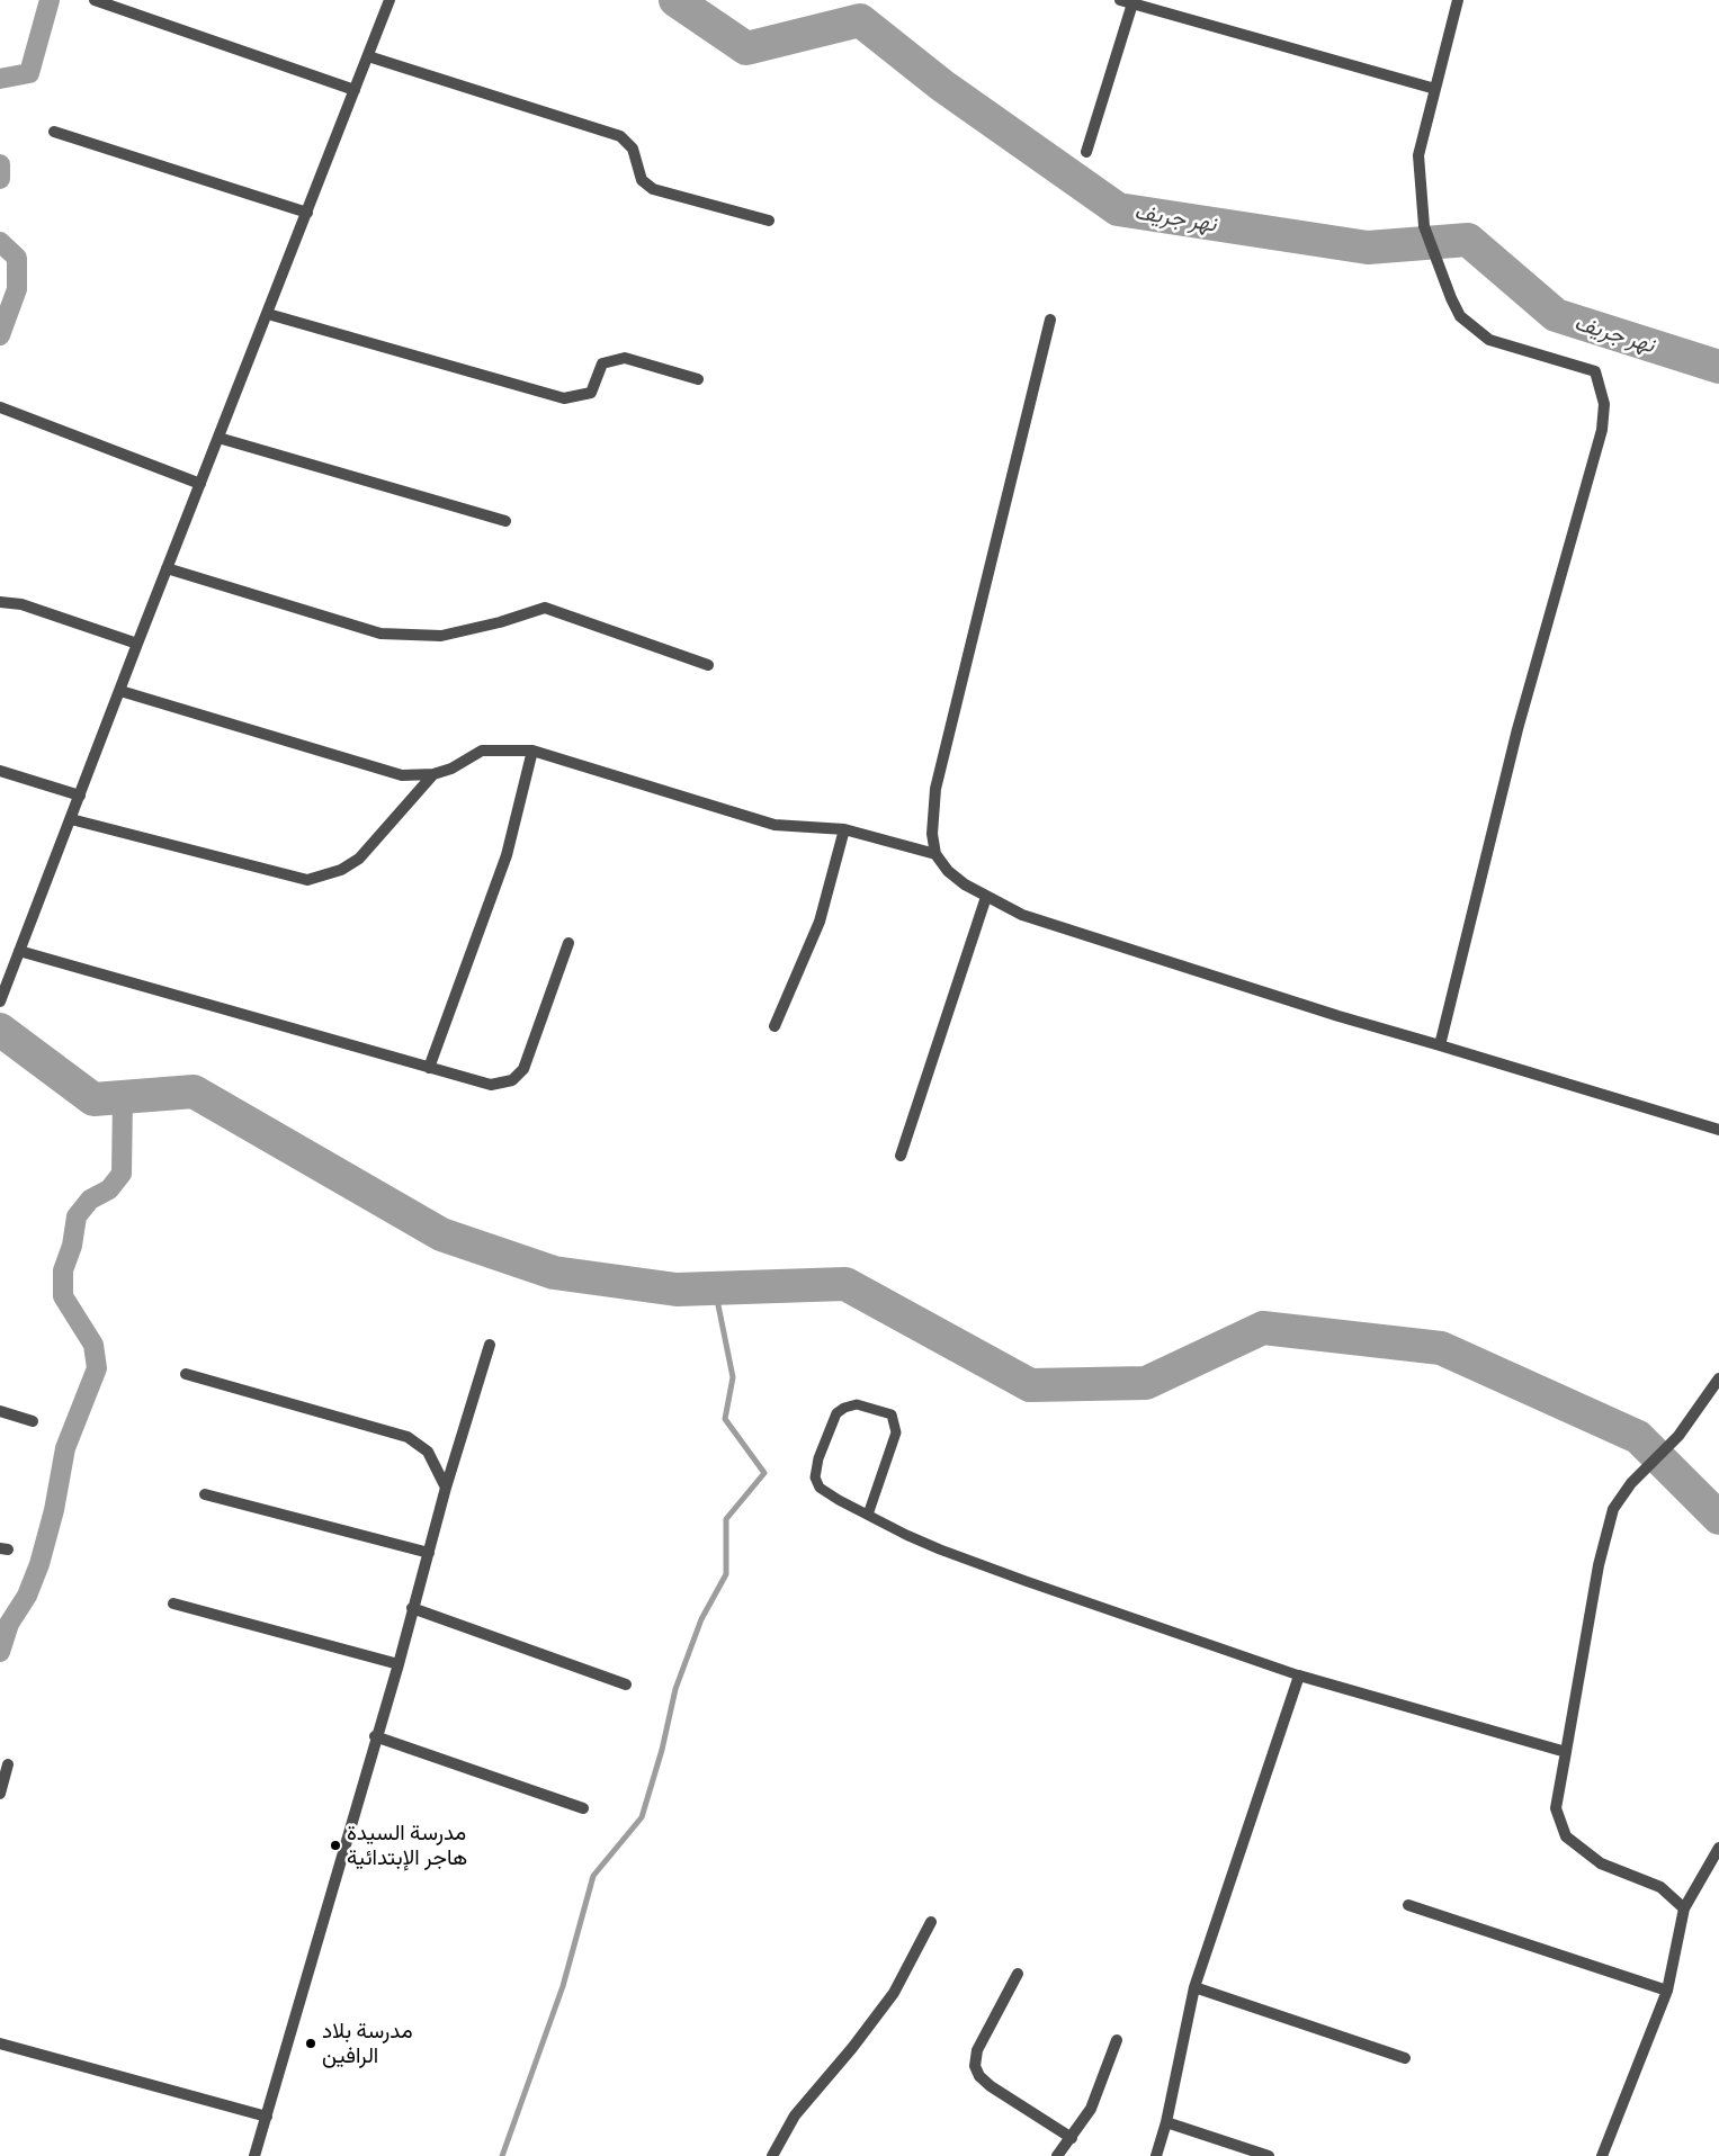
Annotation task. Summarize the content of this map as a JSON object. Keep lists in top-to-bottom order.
{
  "water": ["نهر جريف"],
  "places": ["مدرسة السيدة هاجر الإبتدائية", "مدرسة بلاد الرافين"]
}
